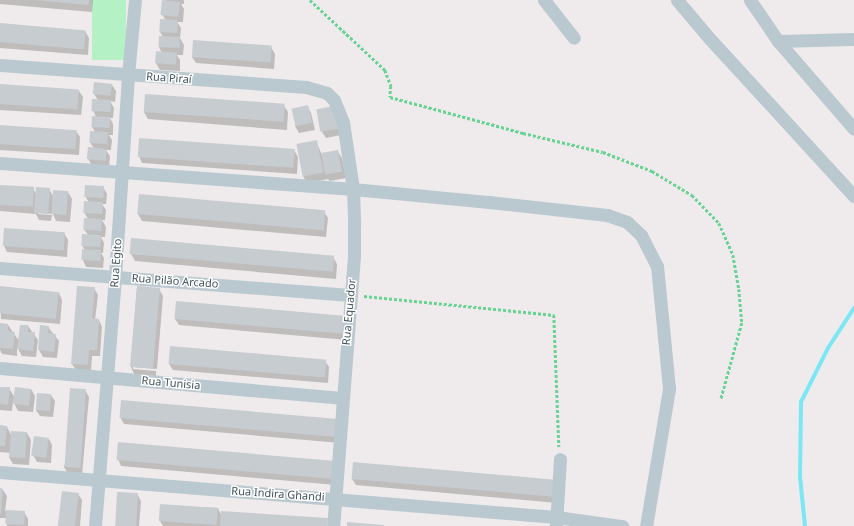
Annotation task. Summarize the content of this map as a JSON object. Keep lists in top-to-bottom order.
{
  "streets": {
    "street": [
      "Rua Piraí",
      "Rua Egito",
      "Rua Pilão Arcado",
      "Rua Equador",
      "Rua Tunisia",
      "Rua Indira Ghandi"
    ]
  },
  "crossings": [
    ["Rua Piraí", "Rua Egito"],
    ["Rua Piraí", "Rua Equador"],
    ["Rua Egito", "Rua Pilão Arcado"],
    ["Rua Egito", "Rua Tunisia"],
    ["Rua Egito", "Rua Indira Ghandi"],
    ["Rua Pilão Arcado", "Rua Equador"],
    ["Rua Equador", "Rua Tunisia"],
    ["Rua Equador", "Rua Indira Ghandi"]
  ]
}
